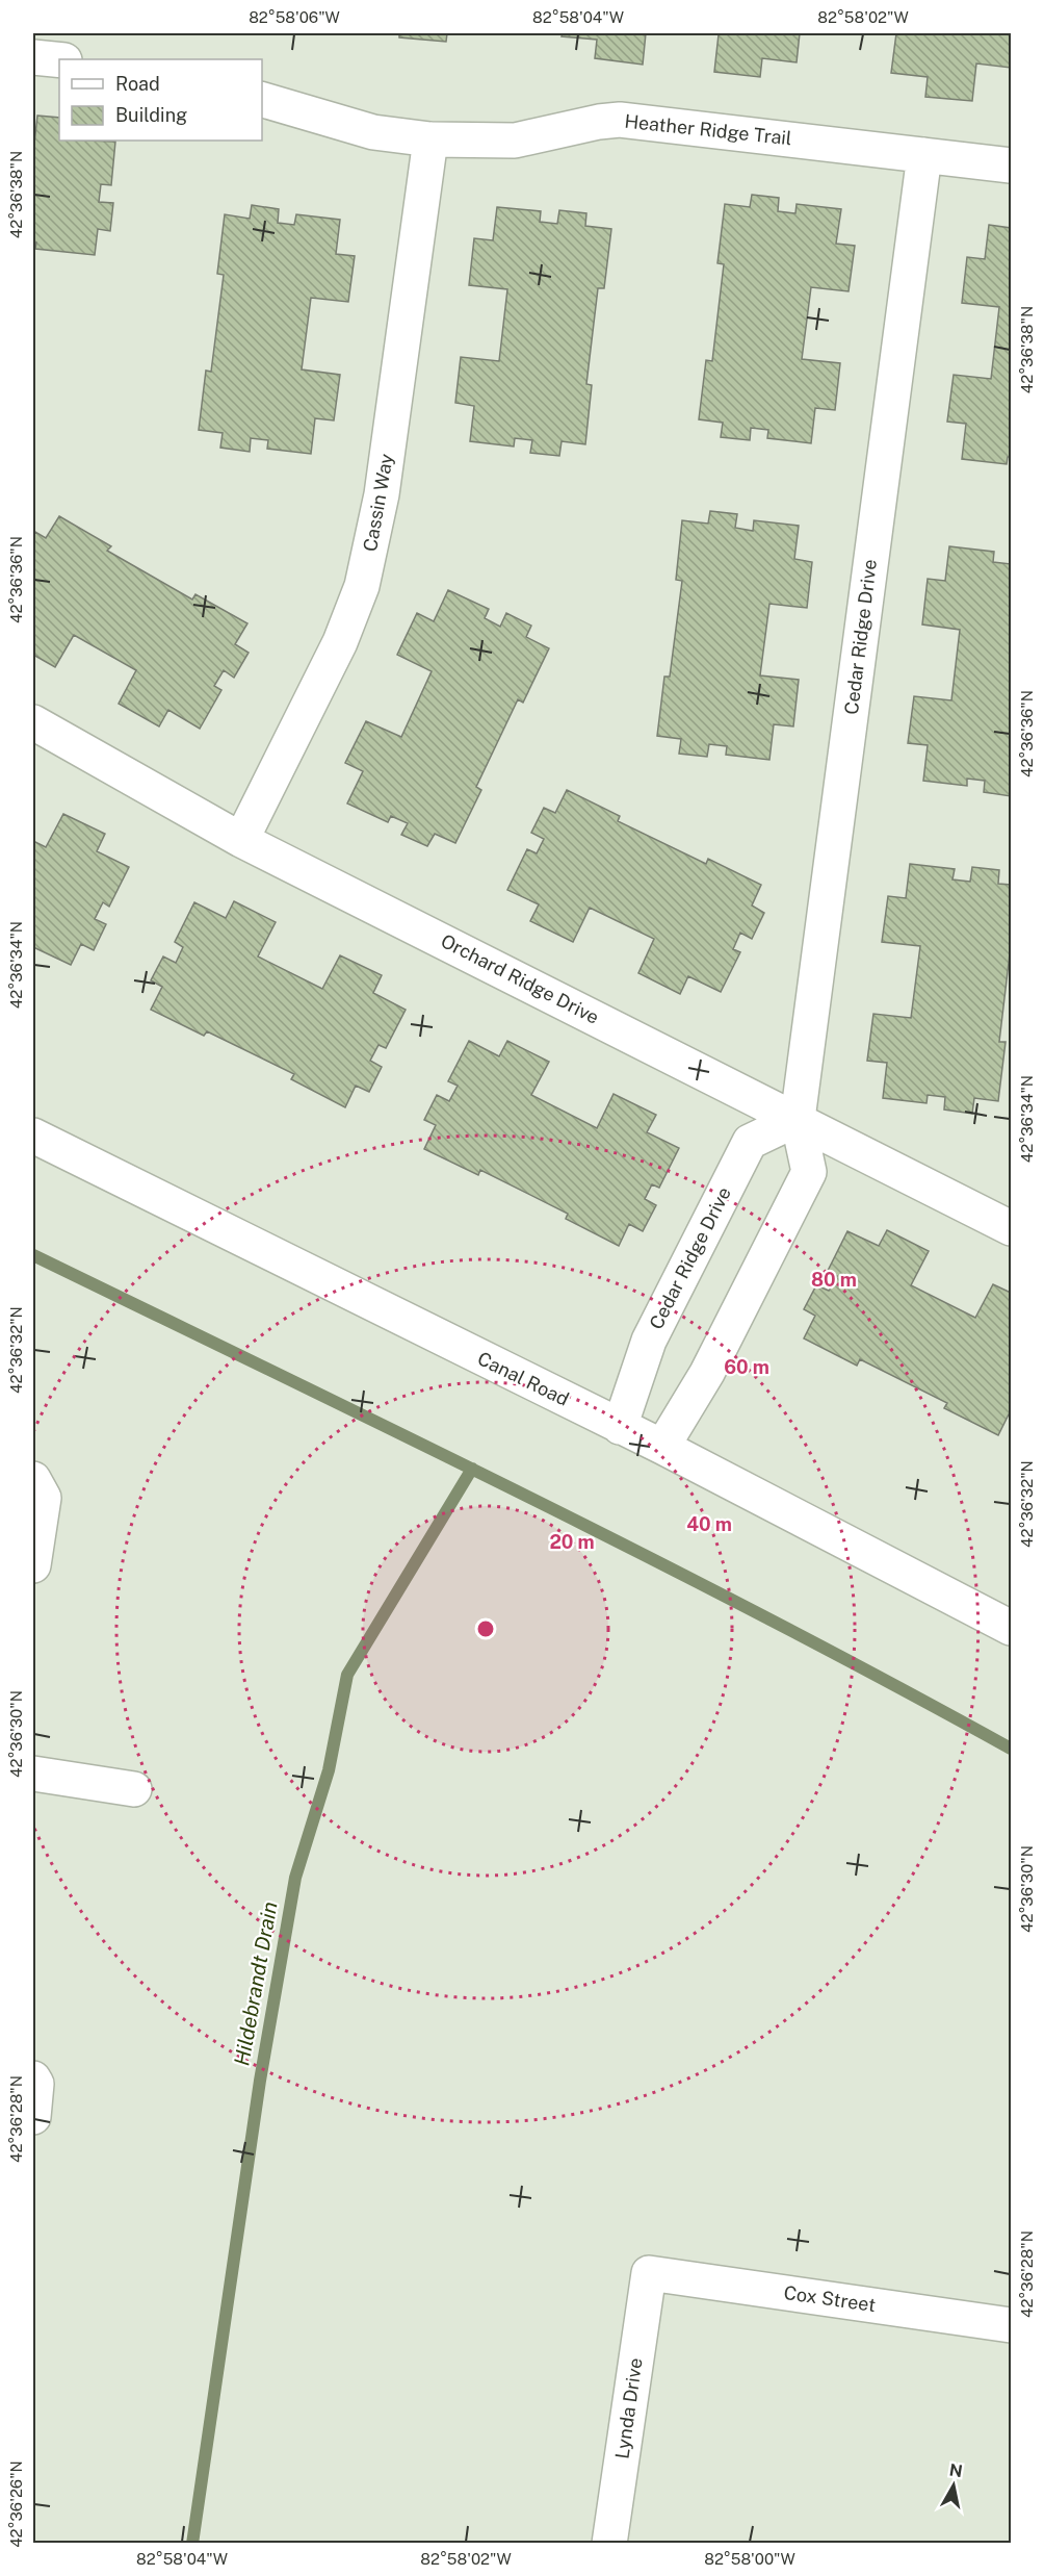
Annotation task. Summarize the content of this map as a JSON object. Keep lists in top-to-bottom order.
{
  "streets": {
    "street": [
      "Heather Ridge Trail",
      "Cassin Way",
      "Cedar Ridge Drive",
      "Orchard Ridge Drive",
      "Canal Road",
      "Cox Street",
      "Lynda Drive"
    ]
  },
  "crossings": [
    ["Heather Ridge Trail", "Cassin Way"],
    ["Heather Ridge Trail", "Cedar Ridge Drive"],
    ["Cassin Way", "Orchard Ridge Drive"],
    ["Cedar Ridge Drive", "Orchard Ridge Drive"],
    ["Cedar Ridge Drive", "Canal Road"],
    ["Cox Street", "Lynda Drive"]
  ],
  "water": ["Hildebrandt Drain"],
  "legend": ["Road", "Building"],
  "north": "top",
  "coordinates": [
    "82°58'06\"W",
    "82°58'04\"W",
    "82°58'02\"W",
    "42°36'38\"N",
    "42°36'36\"N",
    "42°36'34\"N",
    "42°36'32\"N",
    "42°36'30\"N",
    "42°36'28\"N",
    "42°36'26\"N",
    "82°58'00\"W"
  ],
  "rings": [
    "80 m",
    "60 m",
    "40 m",
    "20 m"
  ]
}
